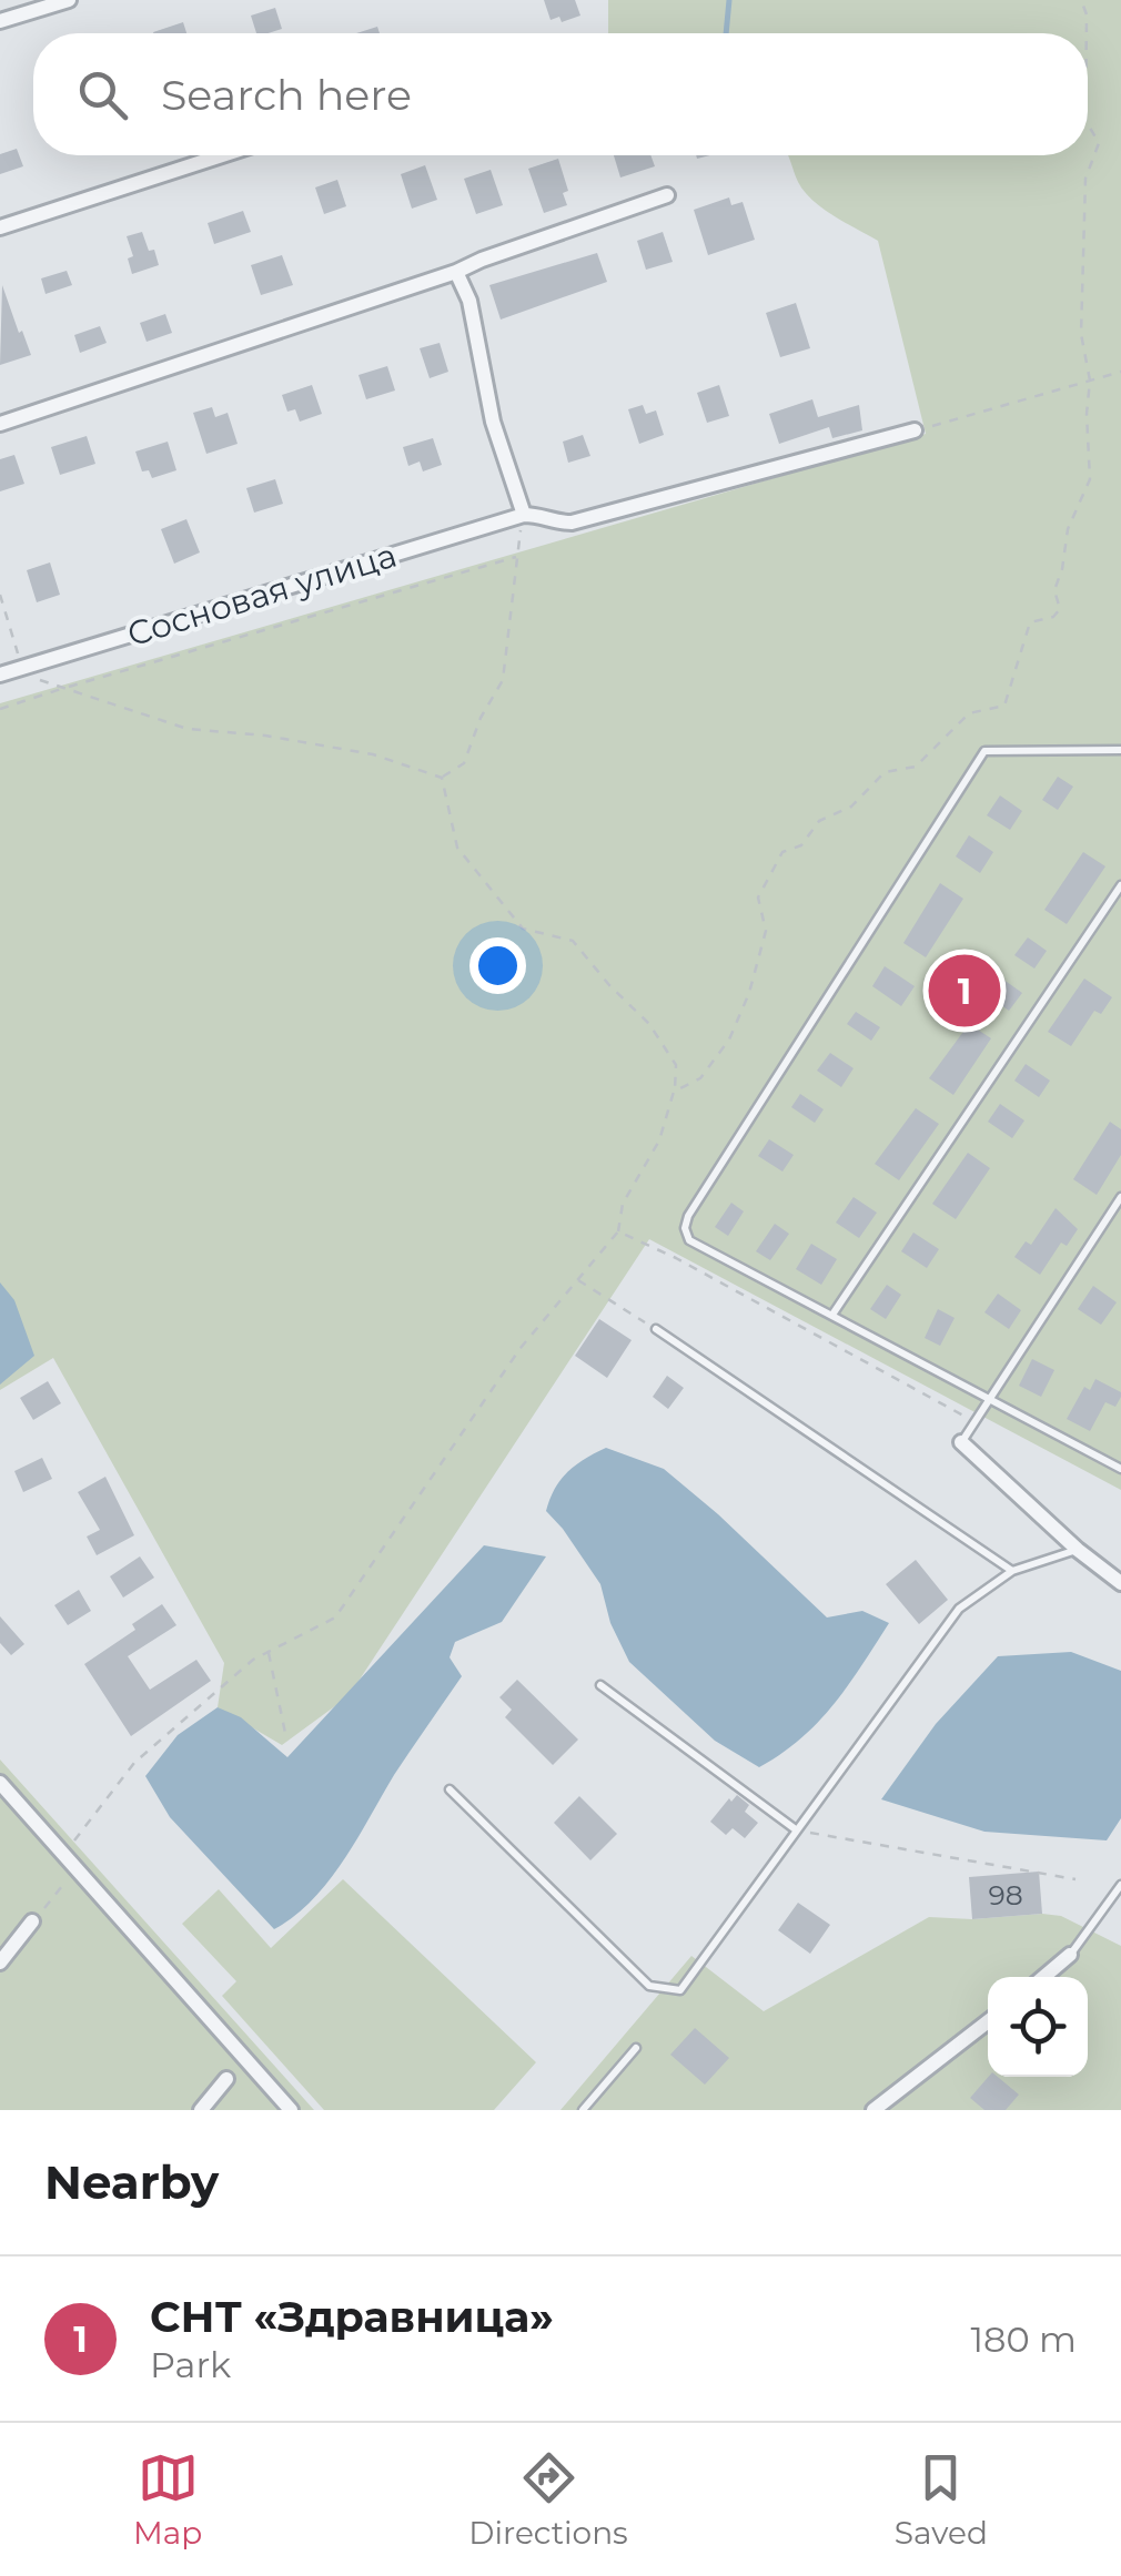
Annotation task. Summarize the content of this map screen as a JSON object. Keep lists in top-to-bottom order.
{
  "streets": {
    "street": ["Сосновая улица"]
  },
  "house_numbers": ["98"],
  "page": {
    "search": "Search here",
    "pins": "1",
    "heading": "Nearby",
    "list": [
      {
        "mark": "1",
        "name": "СНТ «Здравница»",
        "note": "Park",
        "value": "180 m"
      }
    ],
    "nav": ["Map", "Directions", "Saved"]
  }
}
